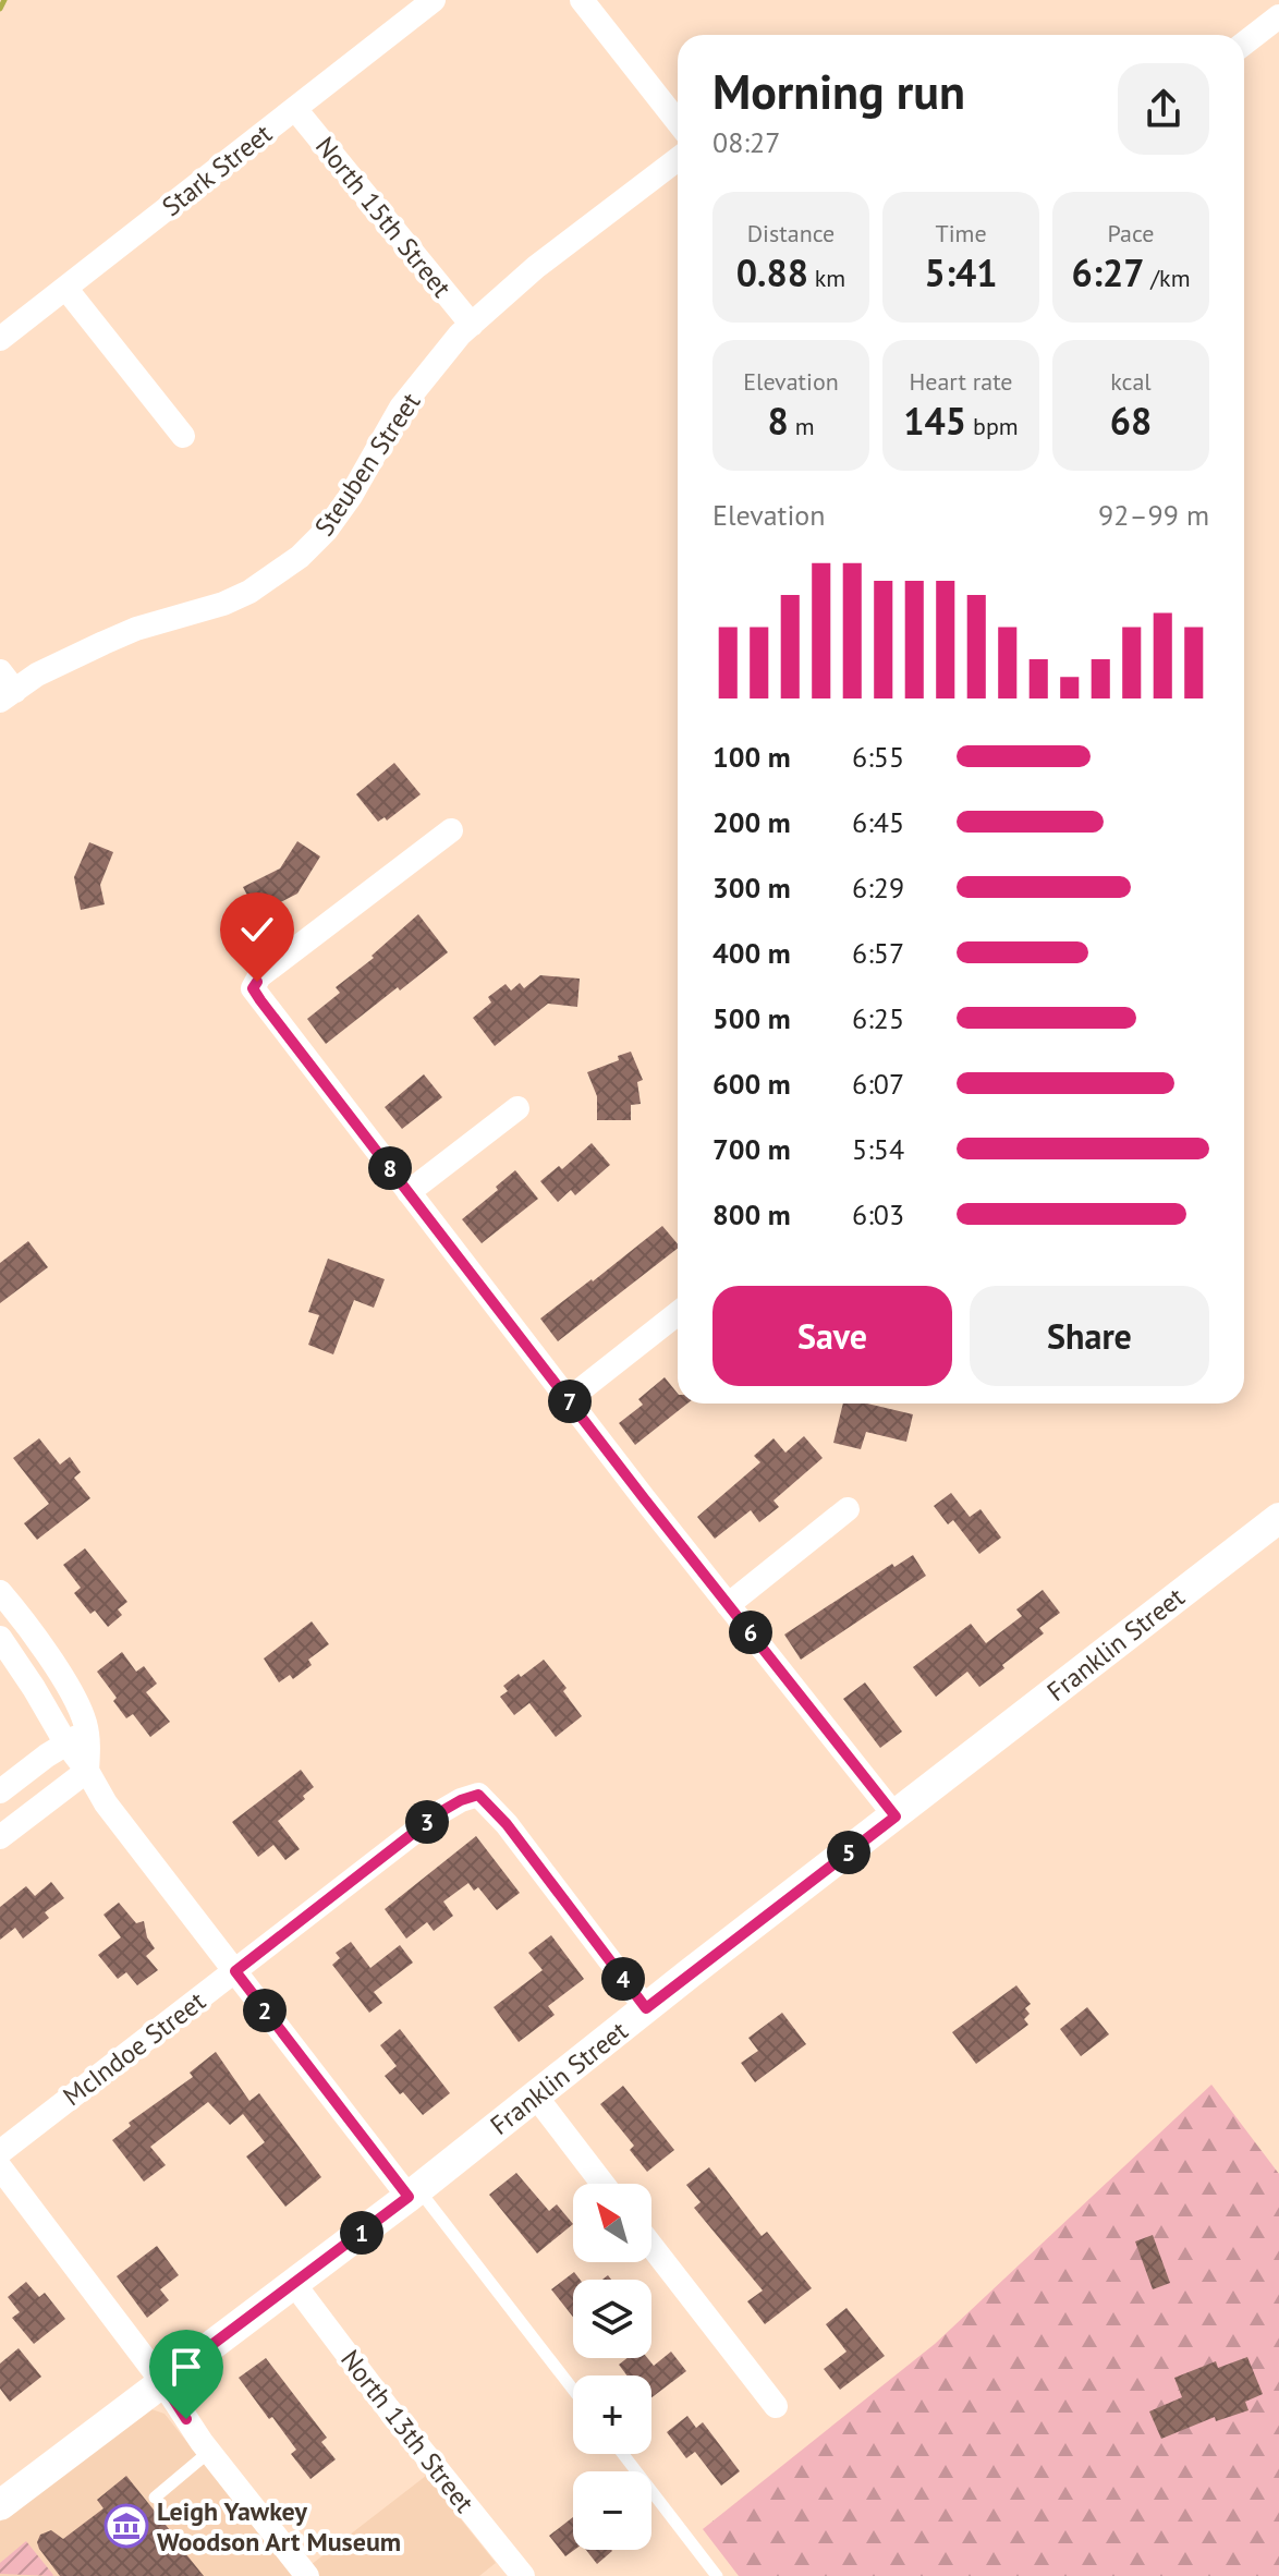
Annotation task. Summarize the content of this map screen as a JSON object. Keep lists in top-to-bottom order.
{
  "streets": {
    "street": [
      "Stark Street",
      "North 15th Street",
      "Steuben Street",
      "Franklin Street",
      "McIndoe Street",
      "North 13th Street"
    ]
  },
  "crossings": [
    ["Stark Street", "North 15th Street"],
    ["North 15th Street", "Steuben Street"],
    ["Franklin Street", "McIndoe Street"],
    ["Franklin Street", "North 13th Street"]
  ],
  "places": {
    "museum": ["Leigh Yawkey Woodson Art Museum"]
  },
  "north": "top left",
  "page": {
    "heading": ["Morning run", "08:27"],
    "stats": [
      ["Distance", "0.88 km"],
      ["Time", "5:41"],
      ["Pace", "6:27 /km"],
      ["Elevation", "8 m"],
      ["Heart rate", "145 bpm"],
      ["kcal", "68"]
    ],
    "chart": ["Elevation", "92–99 m"],
    "list": [
      {
        "name": "100 m",
        "note": "6:55"
      },
      {
        "name": "200 m",
        "note": "6:45"
      },
      {
        "name": "300 m",
        "note": "6:29"
      },
      {
        "name": "400 m",
        "note": "6:57"
      },
      {
        "name": "500 m",
        "note": "6:25"
      },
      {
        "name": "600 m",
        "note": "6:07"
      },
      {
        "name": "700 m",
        "note": "5:54"
      },
      {
        "name": "800 m",
        "note": "6:03"
      }
    ],
    "pins": [
      "8",
      "7",
      "6",
      "3",
      "5",
      "4",
      "2",
      "1"
    ],
    "buttons": ["Save", "Share"],
    "map_buttons": ["+", "−"]
  }
}
